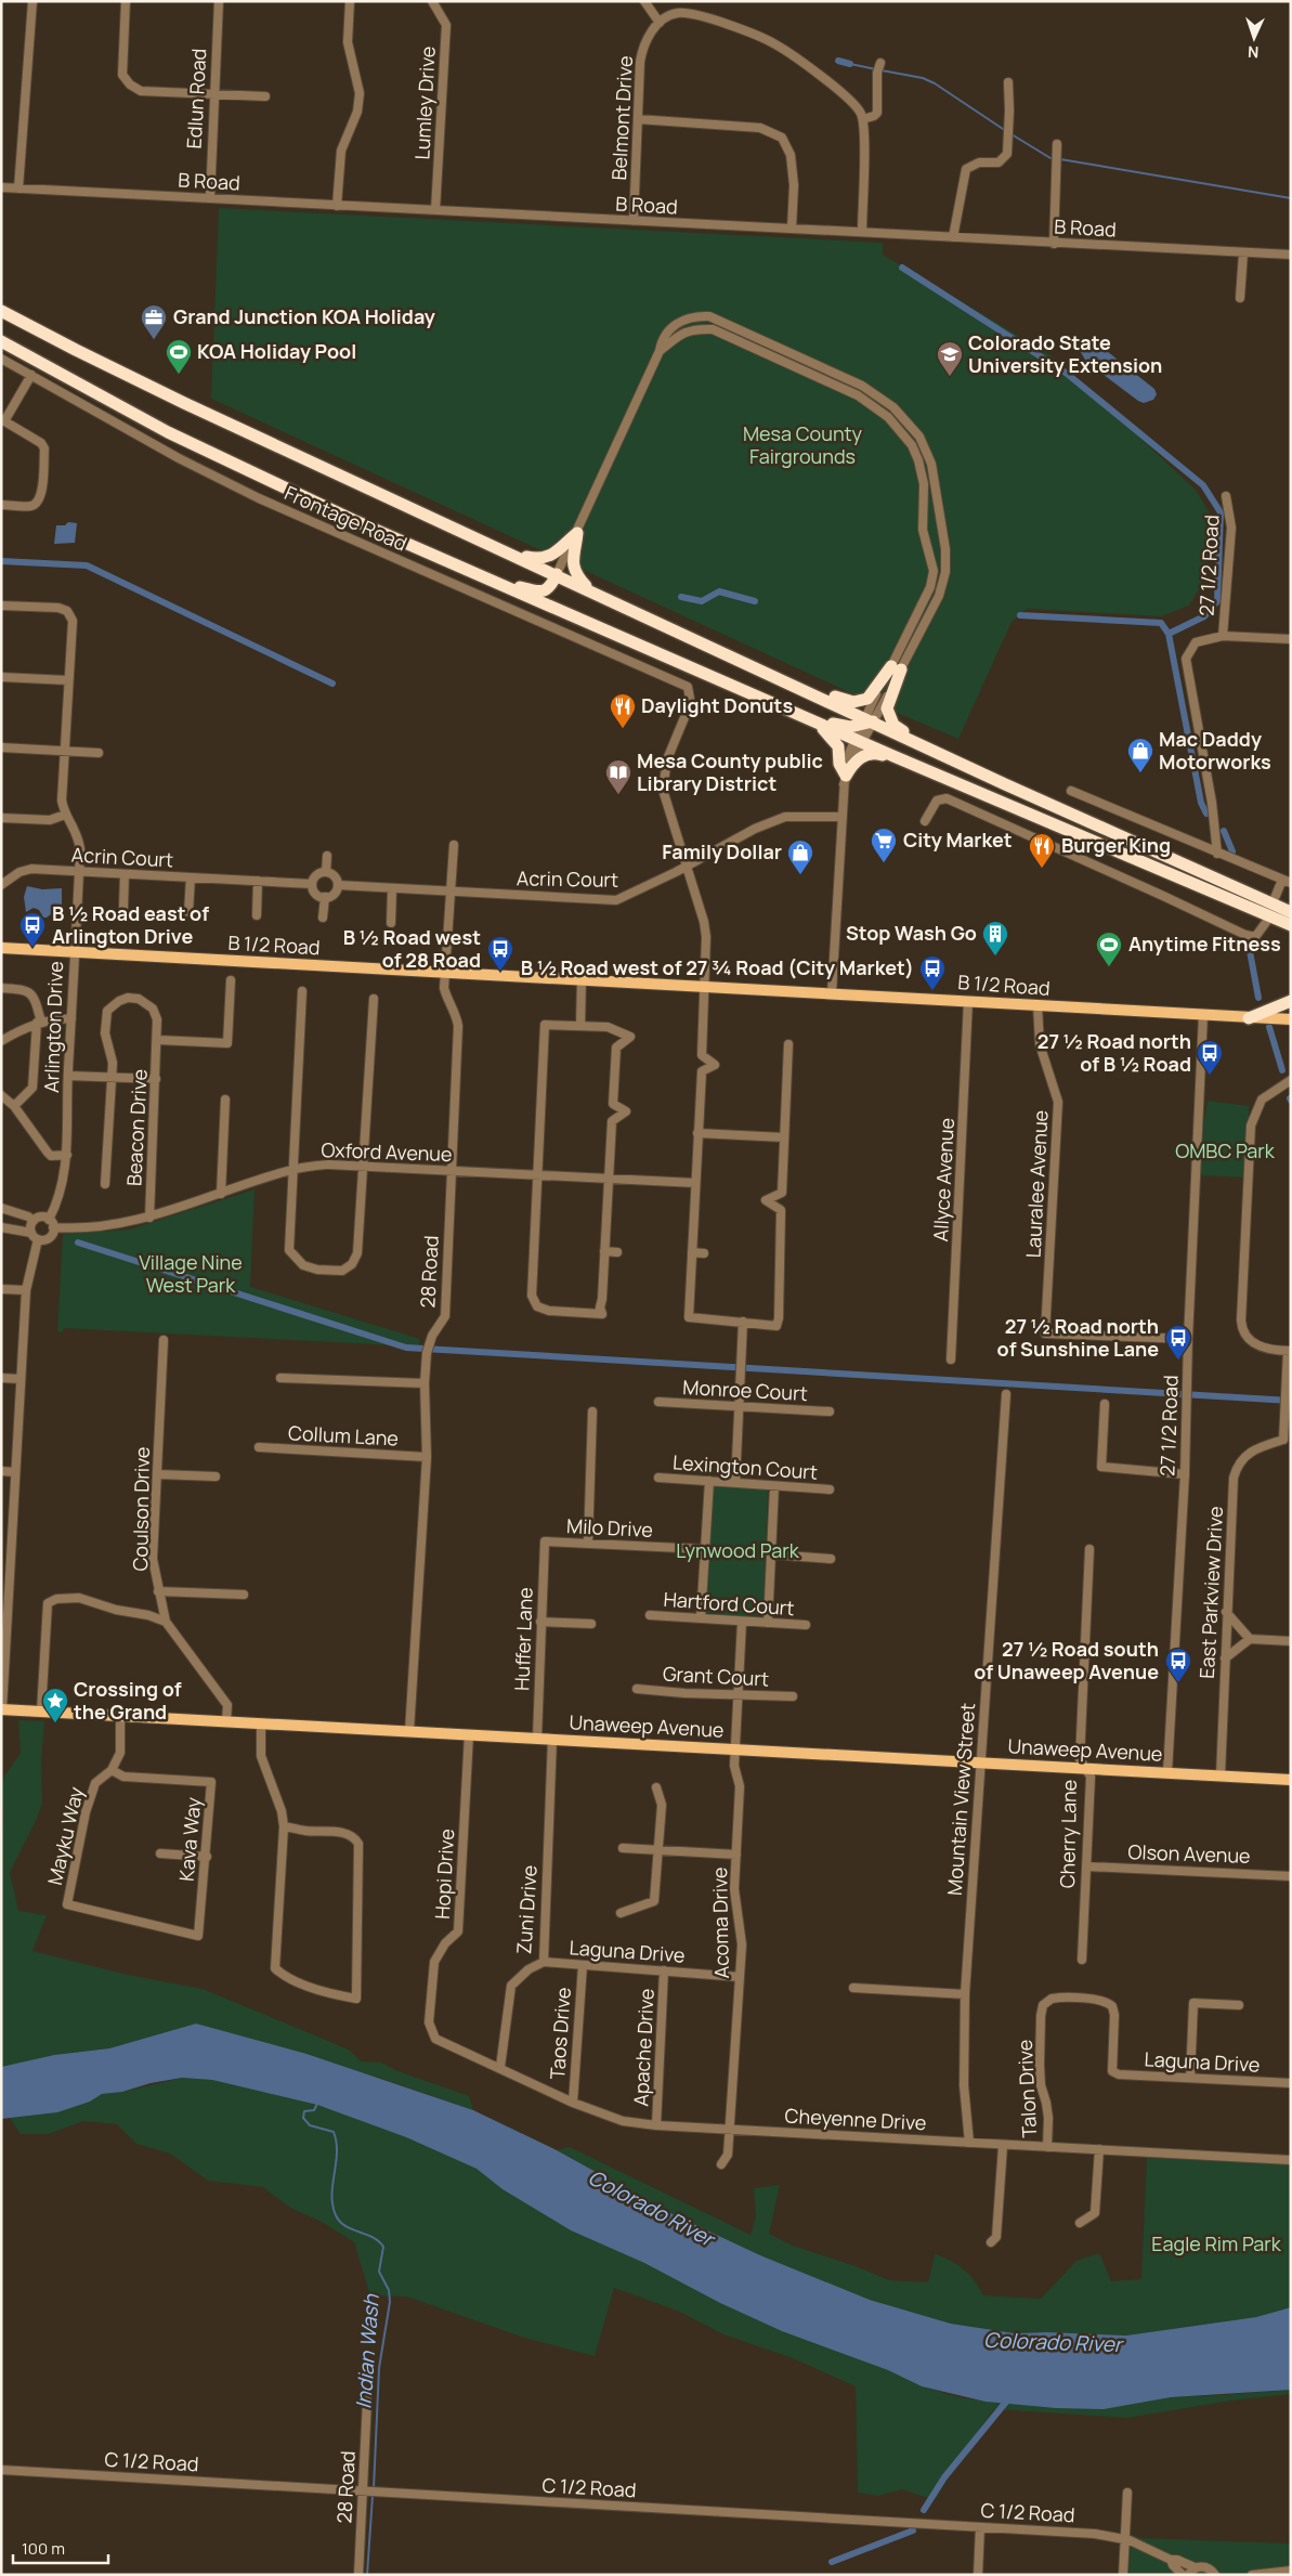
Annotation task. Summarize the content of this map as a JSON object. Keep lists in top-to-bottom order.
{
  "streets": {
    "main road": ["B 1/2 Road", "Unaweep Avenue"],
    "street": [
      "Edlun Road",
      "Lumley Drive",
      "Belmont Drive",
      "B Road",
      "Frontage Road",
      "27 1/2 Road",
      "Acrin Court",
      "Arlington Drive",
      "Beacon Drive",
      "Oxford Avenue",
      "Allyce Avenue",
      "Lauralee Avenue",
      "28 Road",
      "Monroe Court",
      "Collum Lane",
      "Lexington Court",
      "Coulson Drive",
      "Milo Drive",
      "East Parkview Drive",
      "Hartford Court",
      "Huffer Lane",
      "Grant Court",
      "Mountain View Street",
      "Cherry Lane",
      "Mayku Way",
      "Kava Way",
      "Olson Avenue",
      "Hopi Drive",
      "Zuni Drive",
      "Acoma Drive",
      "Laguna Drive",
      "Taos Drive",
      "Apache Drive",
      "Talon Drive",
      "Cheyenne Drive",
      "C 1/2 Road"
    ]
  },
  "crossings": [
    ["Edlun Road", "B Road"],
    ["Lumley Drive", "B Road"],
    ["Belmont Drive", "B Road"],
    ["Frontage Road", "Acrin Court"],
    ["27 1/2 Road", "B 1/2 Road"],
    ["27 1/2 Road", "Lauralee Avenue"],
    ["27 1/2 Road", "Unaweep Avenue"],
    ["Acrin Court", "Arlington Drive"],
    ["Acrin Court", "28 Road"],
    ["B 1/2 Road", "Arlington Drive"],
    ["B 1/2 Road", "Allyce Avenue"],
    ["B 1/2 Road", "Lauralee Avenue"],
    ["B 1/2 Road", "28 Road"],
    ["Arlington Drive", "Oxford Avenue"],
    ["Beacon Drive", "Oxford Avenue"],
    ["Oxford Avenue", "28 Road"],
    ["28 Road", "Collum Lane"],
    ["28 Road", "Unaweep Avenue"],
    ["28 Road", "C 1/2 Road"],
    ["Coulson Drive", "Unaweep Avenue"],
    ["Milo Drive", "Huffer Lane"],
    ["East Parkview Drive", "Unaweep Avenue"],
    ["Hartford Court", "Acoma Drive"],
    ["Huffer Lane", "Unaweep Avenue"],
    ["Grant Court", "Acoma Drive"],
    ["Unaweep Avenue", "Mountain View Street"],
    ["Unaweep Avenue", "Cherry Lane"],
    ["Unaweep Avenue", "Mayku Way"],
    ["Unaweep Avenue", "Hopi Drive"],
    ["Unaweep Avenue", "Zuni Drive"],
    ["Unaweep Avenue", "Acoma Drive"],
    ["Mountain View Street", "Cheyenne Drive"],
    ["Cherry Lane", "Olson Avenue"],
    ["Mayku Way", "Kava Way"],
    ["Hopi Drive", "Cheyenne Drive"],
    ["Zuni Drive", "Laguna Drive"],
    ["Zuni Drive", "Cheyenne Drive"],
    ["Acoma Drive", "Laguna Drive"],
    ["Acoma Drive", "Cheyenne Drive"],
    ["Laguna Drive", "Taos Drive"],
    ["Laguna Drive", "Apache Drive"],
    ["Laguna Drive", "Talon Drive"],
    ["Taos Drive", "Cheyenne Drive"],
    ["Apache Drive", "Cheyenne Drive"],
    ["Talon Drive", "Cheyenne Drive"]
  ],
  "water": ["Colorado River", "Indian Wash"],
  "parks": [
    "Mesa County Fairgrounds",
    "OMBC Park",
    "Village Nine West Park",
    "Lynwood Park",
    "Eagle Rim Park"
  ],
  "places": {
    "office": ["Grand Junction KOA Holiday"],
    "sports": ["KOA Holiday Pool", "Anytime Fitness"],
    "school or university": ["Colorado State University Extension"],
    "restaurant": ["Daylight Donuts", "Burger King"],
    "shop": ["Mac Daddy Motorworks", "Family Dollar"],
    "library": ["Mesa County public Library District"],
    "supermarket": ["City Market"],
    "bus stop": [
      "B ½ Road east of Arlington Drive",
      "B ½ Road west of 28 Road",
      "B ½ Road west of 27 ¾ Road (City Market)",
      "27 ½ Road north of B ½ Road",
      "27 ½ Road north of Sunshine Lane",
      "27 ½ Road south of Unaweep Avenue"
    ],
    "building": ["Stop Wash Go"],
    "place": ["Crossing of the Grand"]
  },
  "scale_bar": "100 m",
  "north": "bottom"
}
